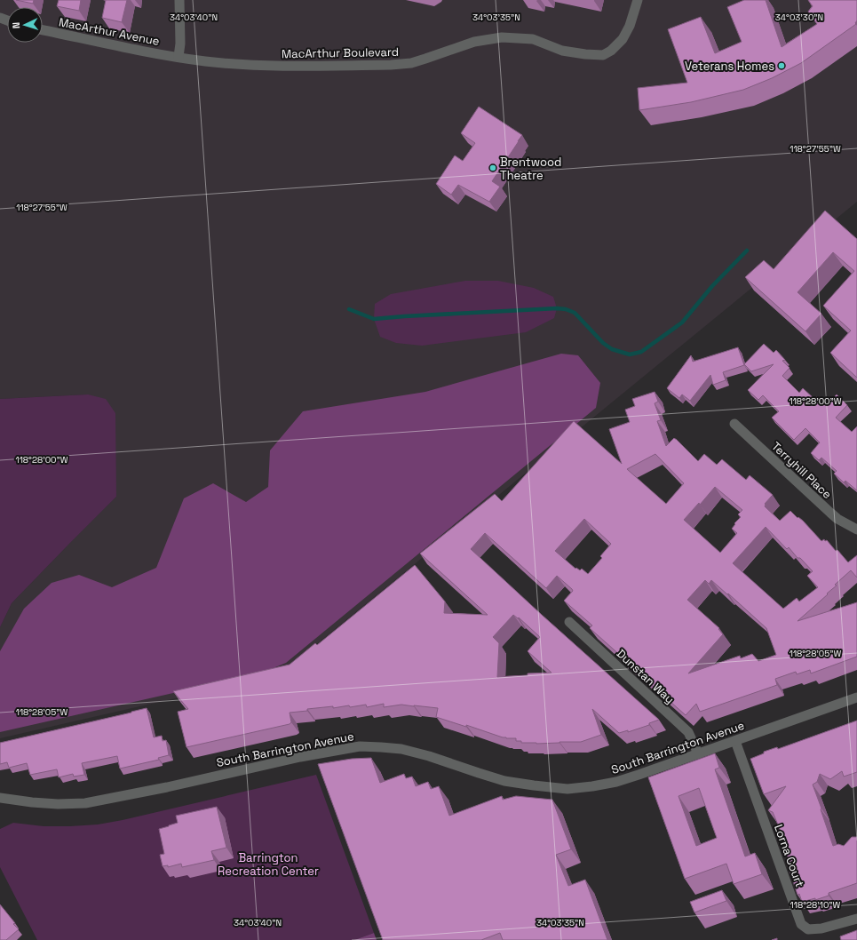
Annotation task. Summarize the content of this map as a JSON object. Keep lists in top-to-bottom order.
{
  "streets": {
    "street": [
      "MacArthur Avenue",
      "MacArthur Boulevard",
      "Terryhill Place",
      "Dunstan Way",
      "South Barrington Avenue",
      "Lorna Court"
    ]
  },
  "crossings": [
    ["MacArthur Avenue", "MacArthur Boulevard"],
    ["Dunstan Way", "South Barrington Avenue"],
    ["South Barrington Avenue", "Lorna Court"]
  ],
  "parks": ["Barrington Recreation Center"],
  "places": ["Veterans Homes", "Brentwood Theatre"],
  "north": "left",
  "coordinates": [
    "34°03'40\"N",
    "34°03'35\"N",
    "34°03'30\"N",
    "118°27'55\"W",
    "118°28'00\"W",
    "118°28'05\"W",
    "118°28'10\"W"
  ]
}
